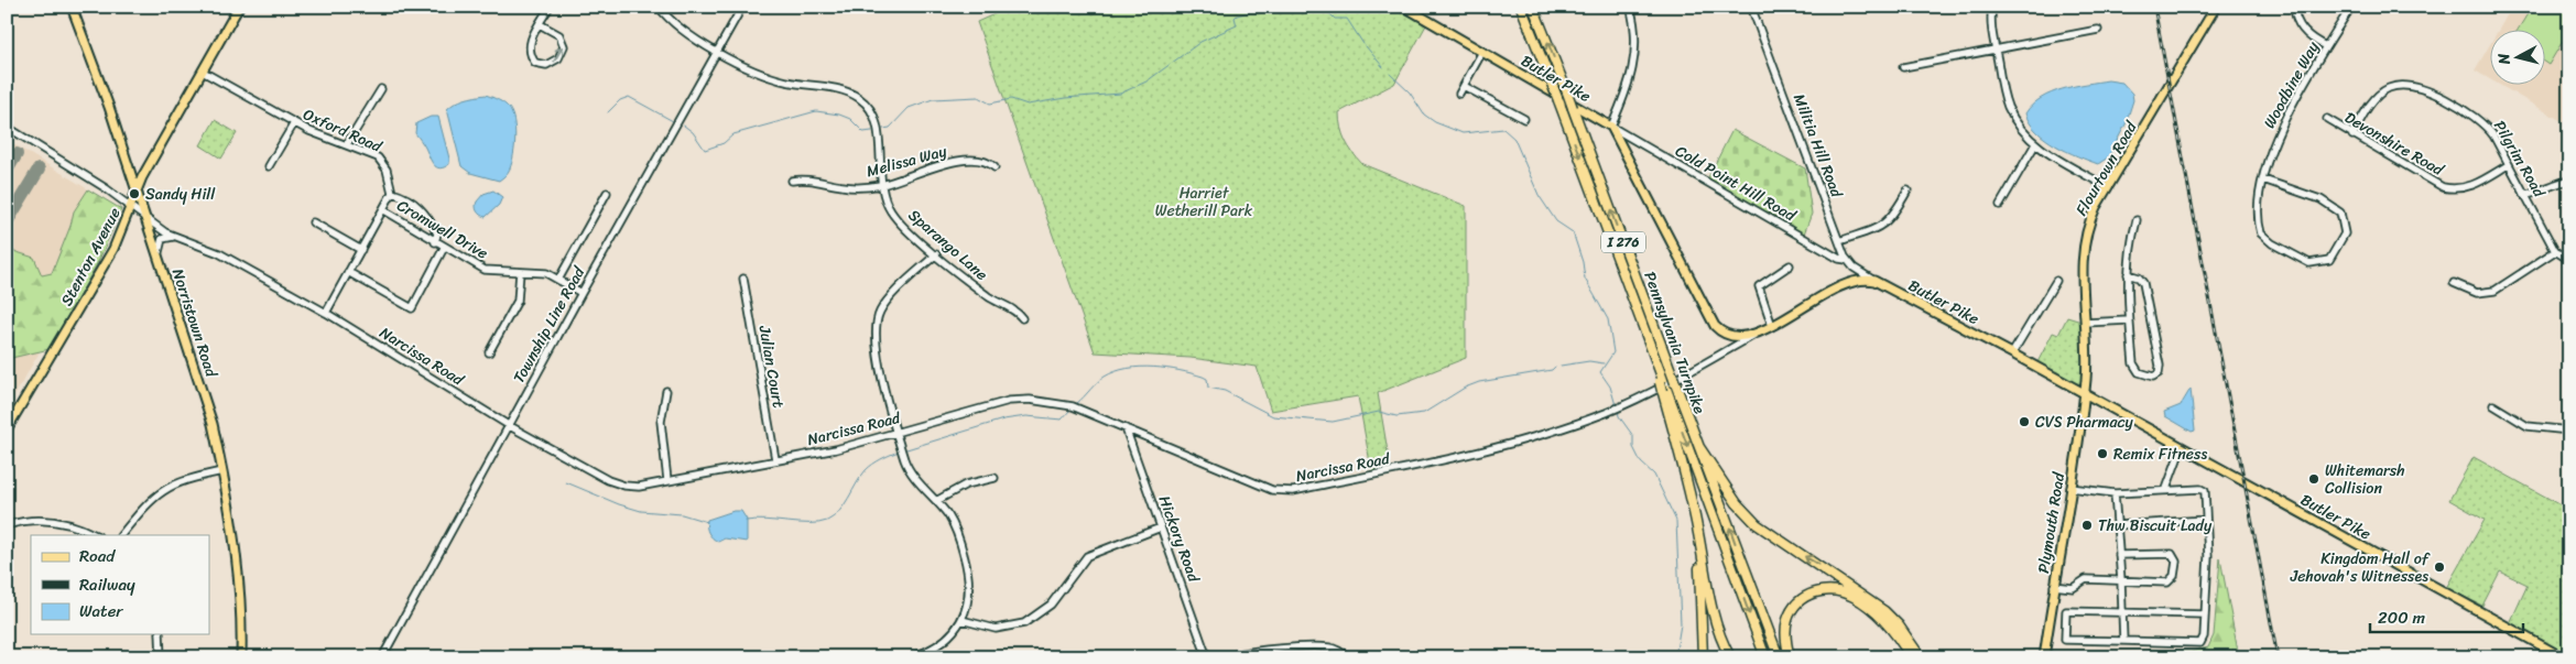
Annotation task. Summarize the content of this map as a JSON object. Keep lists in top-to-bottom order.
{
  "streets": {
    "highway": ["I 276", "Pennsylvania Turnpike"],
    "main road": [
      "Butler Pike",
      "Flourtown Road",
      "Stenton Avenue",
      "Norristown Road",
      "Plymouth Road"
    ],
    "street": [
      "Woodbine Way",
      "Oxford Road",
      "Devonshire Road",
      "Militia Hill Road",
      "Pilgrim Road",
      "Melissa Way",
      "Cold Point Hill Road",
      "Cromwell Drive",
      "Sparango Lane",
      "Township Line Road",
      "Narcissa Road",
      "Julian Court",
      "Hickory Road"
    ]
  },
  "crossings": [
    ["Butler Pike", "Flourtown Road"],
    ["Butler Pike", "Cold Point Hill Road"],
    ["Butler Pike", "Plymouth Road"],
    ["Oxford Road", "Stenton Avenue"],
    ["Devonshire Road", "Pilgrim Road"],
    ["Militia Hill Road", "Cold Point Hill Road"],
    ["Melissa Way", "Sparango Lane"],
    ["Flourtown Road", "Plymouth Road"],
    ["Cromwell Drive", "Township Line Road"],
    ["Sparango Lane", "Township Line Road"],
    ["Stenton Avenue", "Norristown Road"],
    ["Stenton Avenue", "Narcissa Road"],
    ["Norristown Road", "Narcissa Road"],
    ["Township Line Road", "Narcissa Road"],
    ["Narcissa Road", "Julian Court"],
    ["Narcissa Road", "Hickory Road"]
  ],
  "parks": ["Harriet Wetherill Park"],
  "places": [
    "Sandy Hill",
    "CVS Pharmacy",
    "Remix Fitness",
    "Whitemarsh Collision",
    "Thw Biscuit Lady",
    "Kingdom Hall of Jehovah's Witnesses"
  ],
  "legend": ["Road", "Railway", "Water"],
  "scale_bar": "200 m",
  "north": "left"
}
